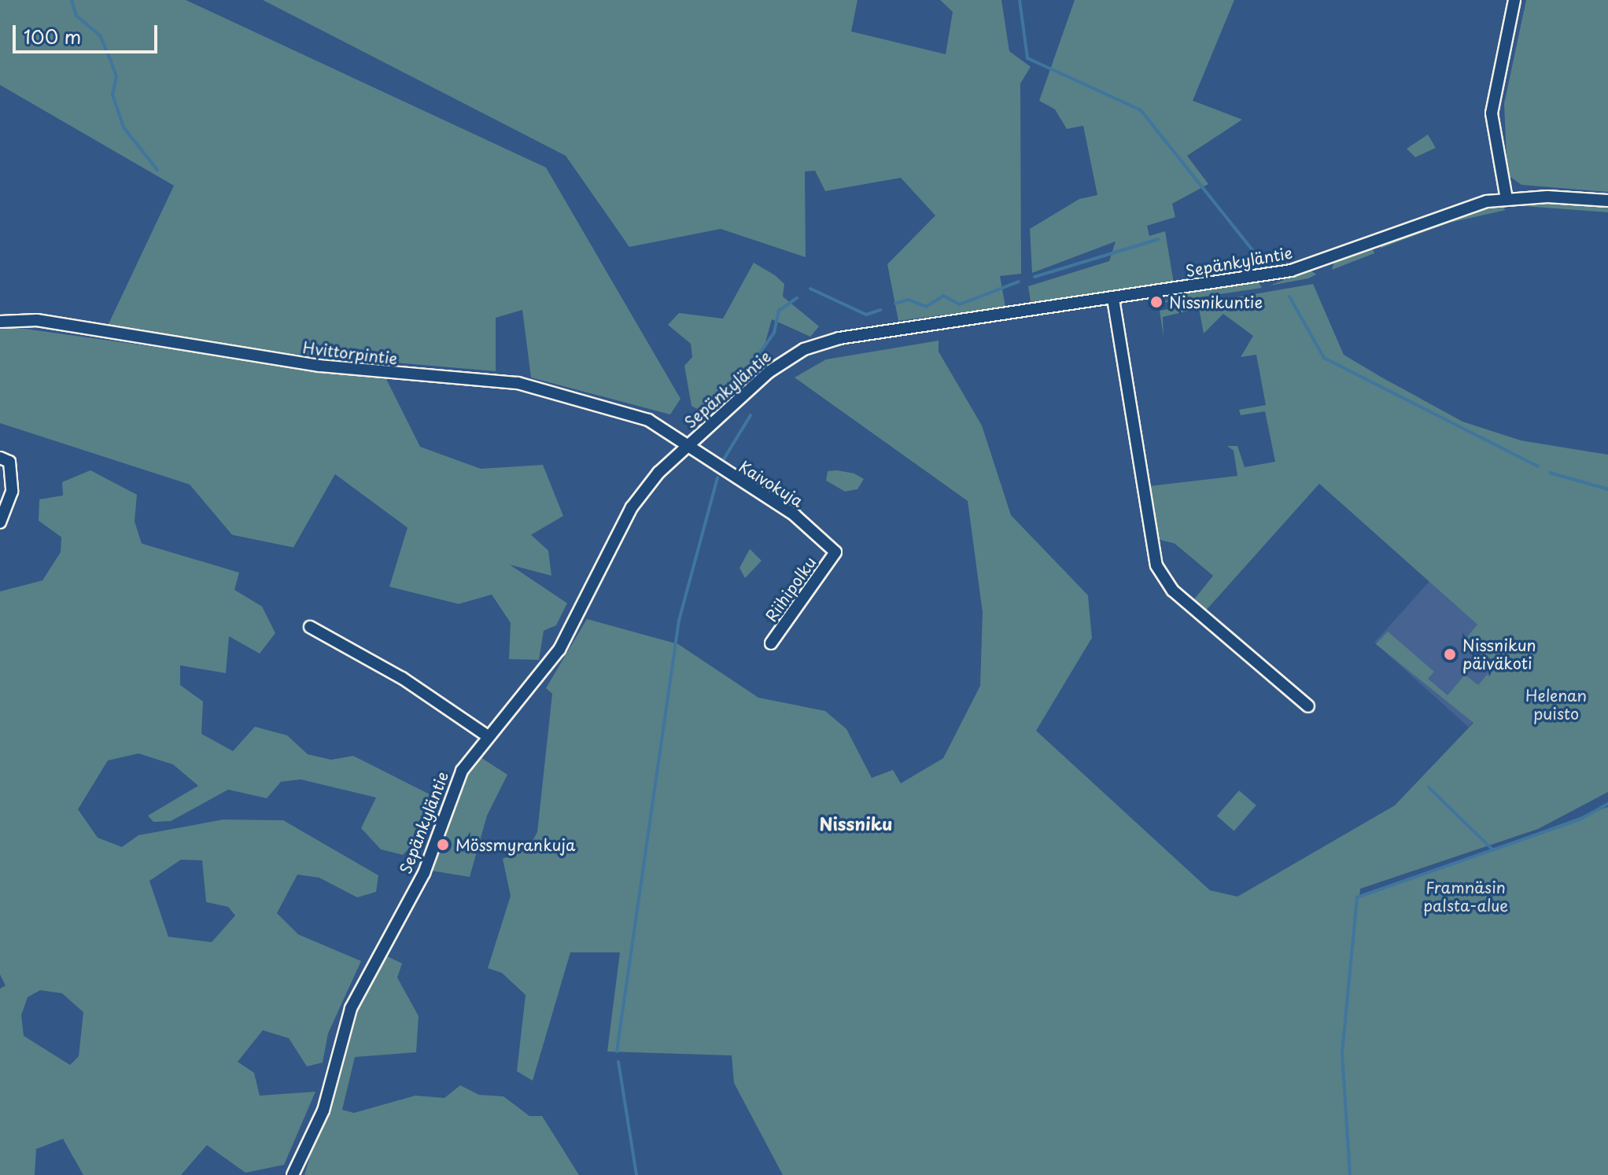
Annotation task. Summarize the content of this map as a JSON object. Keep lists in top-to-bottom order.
{
  "streets": {
    "street": [
      "Sepänkyläntie",
      "Hvittorpintie",
      "Kaivokuja",
      "Riihipolku"
    ]
  },
  "crossings": [
    ["Sepänkyläntie", "Hvittorpintie"],
    ["Sepänkyläntie", "Kaivokuja"],
    ["Hvittorpintie", "Kaivokuja"],
    ["Kaivokuja", "Riihipolku"]
  ],
  "districts": ["Nissniku"],
  "parks": ["Helenan puisto", "Framnäsin palsta-alue"],
  "places": ["Nissnikuntie", "Nissnikun päiväkoti", "Mössmyrankuja"],
  "scale_bar": "100 m"
}
